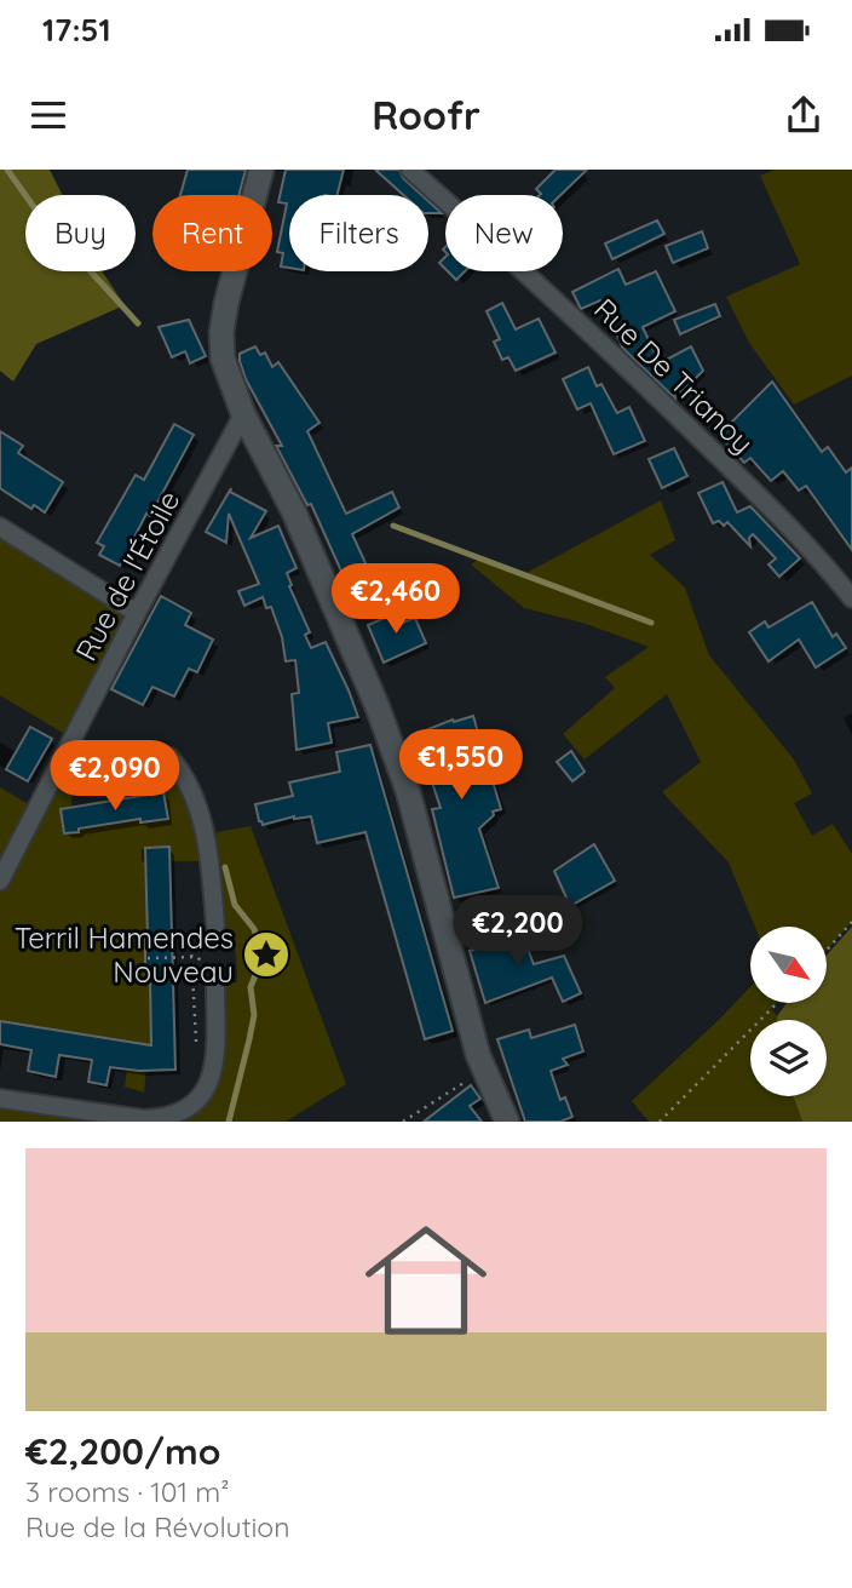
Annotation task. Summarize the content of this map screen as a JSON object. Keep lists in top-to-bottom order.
{
  "streets": {
    "street": ["Rue De Trianoy", "Rue de l'Étoile"]
  },
  "places": {
    "place": ["Terril Hamendes Nouveau"]
  },
  "north": "bottom right",
  "page": {
    "status": "17:51",
    "header": "Roofr",
    "chip": [
      "Buy",
      "Rent",
      "Filters",
      "New"
    ],
    "price": [
      "€2,460",
      "€1,550",
      "€2,090",
      "€2,200"
    ],
    "list": [
      {
        "name": "€2,200/mo",
        "note": "3 rooms · 101 m² · Rue de la Révolution"
      }
    ]
  }
}
